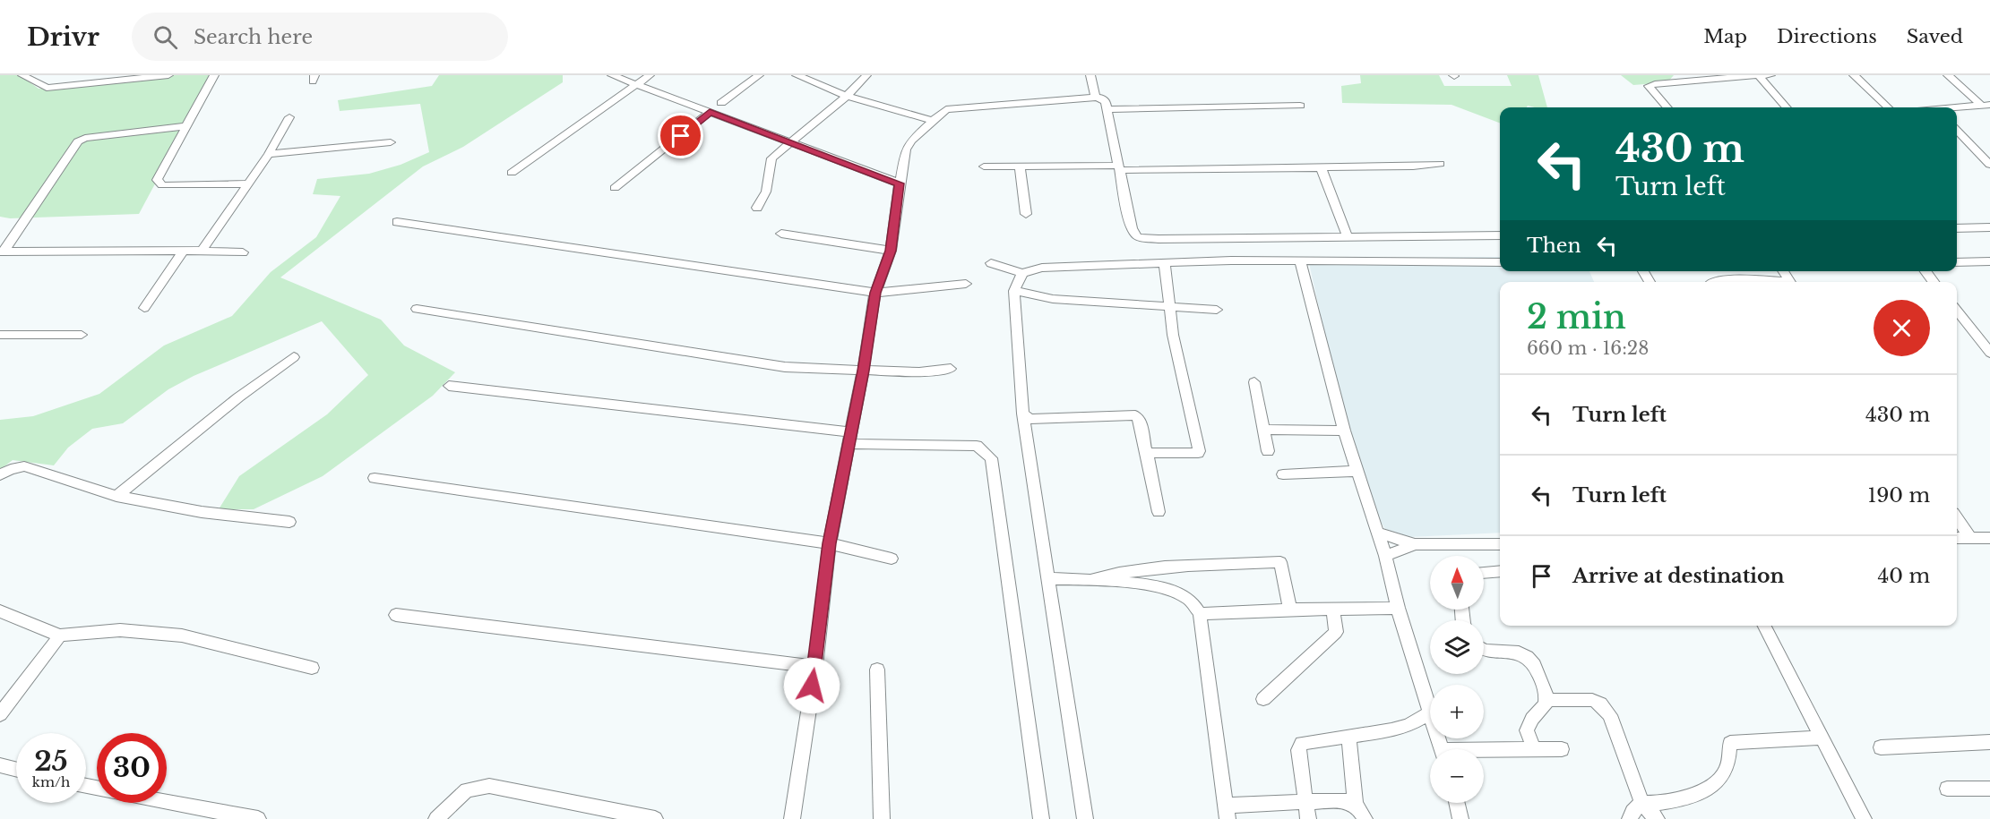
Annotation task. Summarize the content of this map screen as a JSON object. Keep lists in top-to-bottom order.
{
  "north": "top",
  "page": {
    "header": "Drivr",
    "search": "Search here",
    "nav": ["Map", "Directions", "Saved"],
    "turn": ["430 m", "Turn left"],
    "then": "Then",
    "heading": ["2 min", "660 m · 16:28"],
    "list": [
      {
        "name": "Turn left",
        "value": "430 m"
      },
      {
        "name": "Turn left",
        "value": "190 m"
      },
      {
        "name": "Arrive at destination",
        "value": "40 m"
      }
    ],
    "map_buttons": ["+", "−"],
    "speed": "25 km/h",
    "limit": "30"
  }
}
